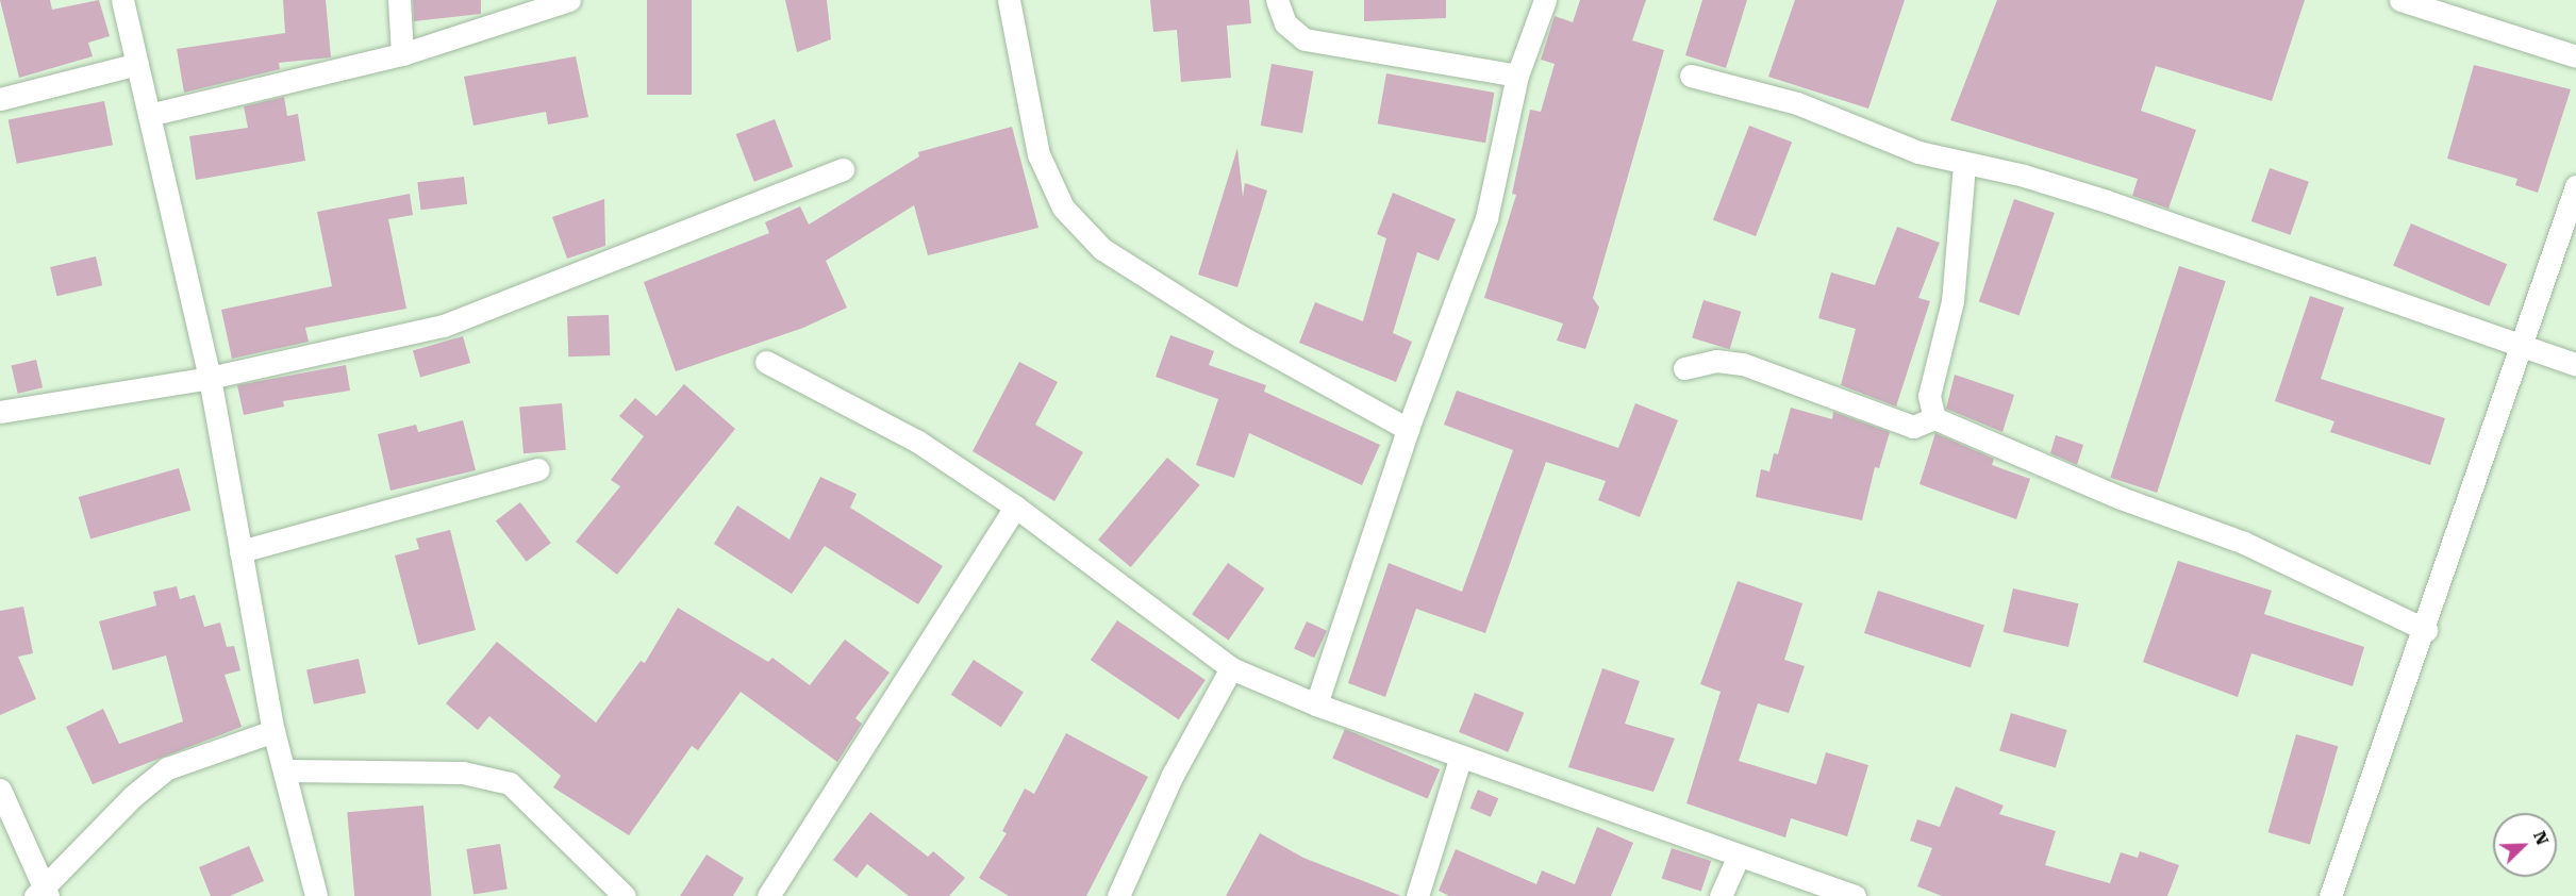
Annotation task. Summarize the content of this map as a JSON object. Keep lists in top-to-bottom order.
{
  "north": "top right"
}
